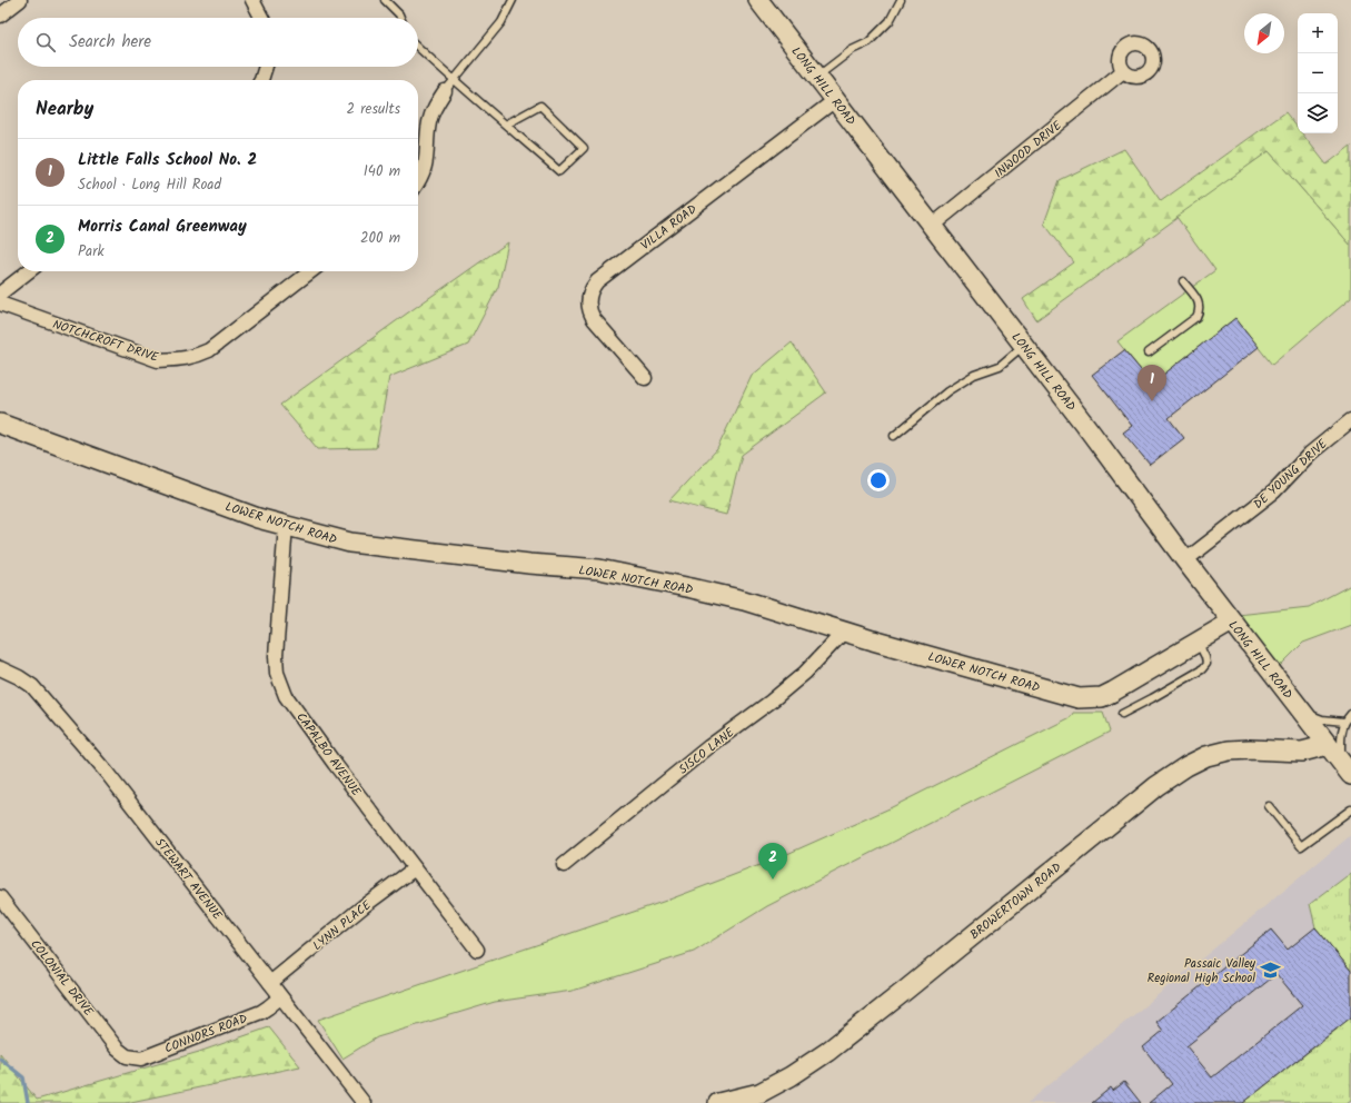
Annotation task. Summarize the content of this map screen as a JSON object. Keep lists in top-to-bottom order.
{
  "streets": {
    "street": [
      "LONG HILL ROAD",
      "INWOOD DRIVE",
      "VILLA ROAD",
      "NOTCHCROFT DRIVE",
      "DE YOUNG DRIVE",
      "LOWER NOTCH ROAD",
      "SISCO LANE",
      "CAPALBO AVENUE",
      "STEWART AVENUE",
      "BROWERTOWN ROAD",
      "LYNN PLACE",
      "COLONIAL DRIVE",
      "CONNORS ROAD"
    ]
  },
  "crossings": [
    ["LONG HILL ROAD", "INWOOD DRIVE"],
    ["LONG HILL ROAD", "VILLA ROAD"],
    ["LONG HILL ROAD", "DE YOUNG DRIVE"],
    ["LONG HILL ROAD", "LOWER NOTCH ROAD"],
    ["LONG HILL ROAD", "BROWERTOWN ROAD"],
    ["LOWER NOTCH ROAD", "SISCO LANE"],
    ["LOWER NOTCH ROAD", "CAPALBO AVENUE"],
    ["CAPALBO AVENUE", "LYNN PLACE"],
    ["STEWART AVENUE", "LYNN PLACE"],
    ["STEWART AVENUE", "CONNORS ROAD"],
    ["COLONIAL DRIVE", "CONNORS ROAD"]
  ],
  "places": {
    "school or university": ["Passaic Valley Regional High School"]
  },
  "north": "bottom left",
  "page": {
    "map_buttons": ["+", "−"],
    "search": "Search here",
    "heading": ["Nearby", "2 results"],
    "list": [
      {
        "mark": "1",
        "name": "Little Falls School No. 2",
        "note": "School · Long Hill Road",
        "value": "140 m"
      },
      {
        "mark": "2",
        "name": "Morris Canal Greenway",
        "note": "Park",
        "value": "200 m"
      }
    ],
    "pins": ["1", "2"]
  }
}
